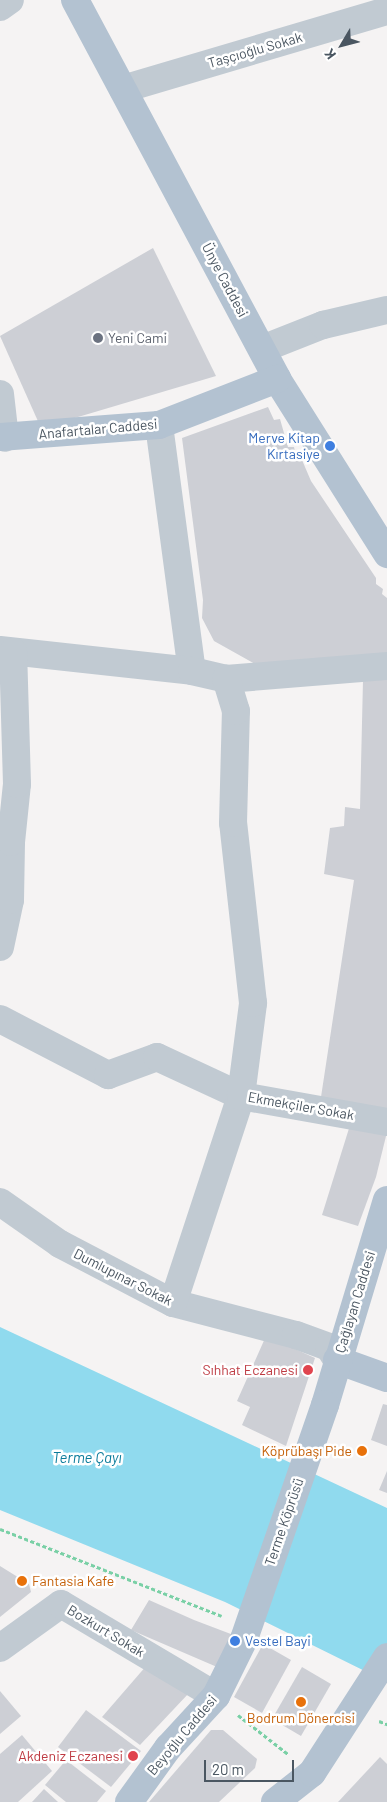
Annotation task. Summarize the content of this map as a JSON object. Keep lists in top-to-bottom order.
{
  "streets": {
    "main road": [
      "Ünye Caddesi",
      "Anafartalar Caddesi",
      "Çağlayan Caddesi",
      "Terme Köprüsü",
      "Beyoğlu Caddesi"
    ],
    "street": [
      "Taşçıoğlu Sokak",
      "Ekmekçiler Sokak",
      "Dumlupınar Sokak",
      "Bozkurt Sokak"
    ]
  },
  "crossings": [
    ["Taşçıoğlu Sokak", "Ünye Caddesi"],
    ["Ünye Caddesi", "Anafartalar Caddesi"],
    ["Dumlupınar Sokak", "Çağlayan Caddesi"],
    ["Çağlayan Caddesi", "Terme Köprüsü"],
    ["Terme Köprüsü", "Beyoğlu Caddesi"],
    ["Bozkurt Sokak", "Beyoğlu Caddesi"]
  ],
  "water": ["Terme Çayı"],
  "places": [
    "Yeni Cami",
    "Merve Kitap Kırtasiye",
    "Sıhhat Eczanesi",
    "Köprübaşı Pide",
    "Fantasia Kafe",
    "Vestel Bayi",
    "Bodrum Dönercisi",
    "Akdeniz Eczanesi"
  ],
  "scale_bar": "20 m",
  "north": "bottom left"
}
